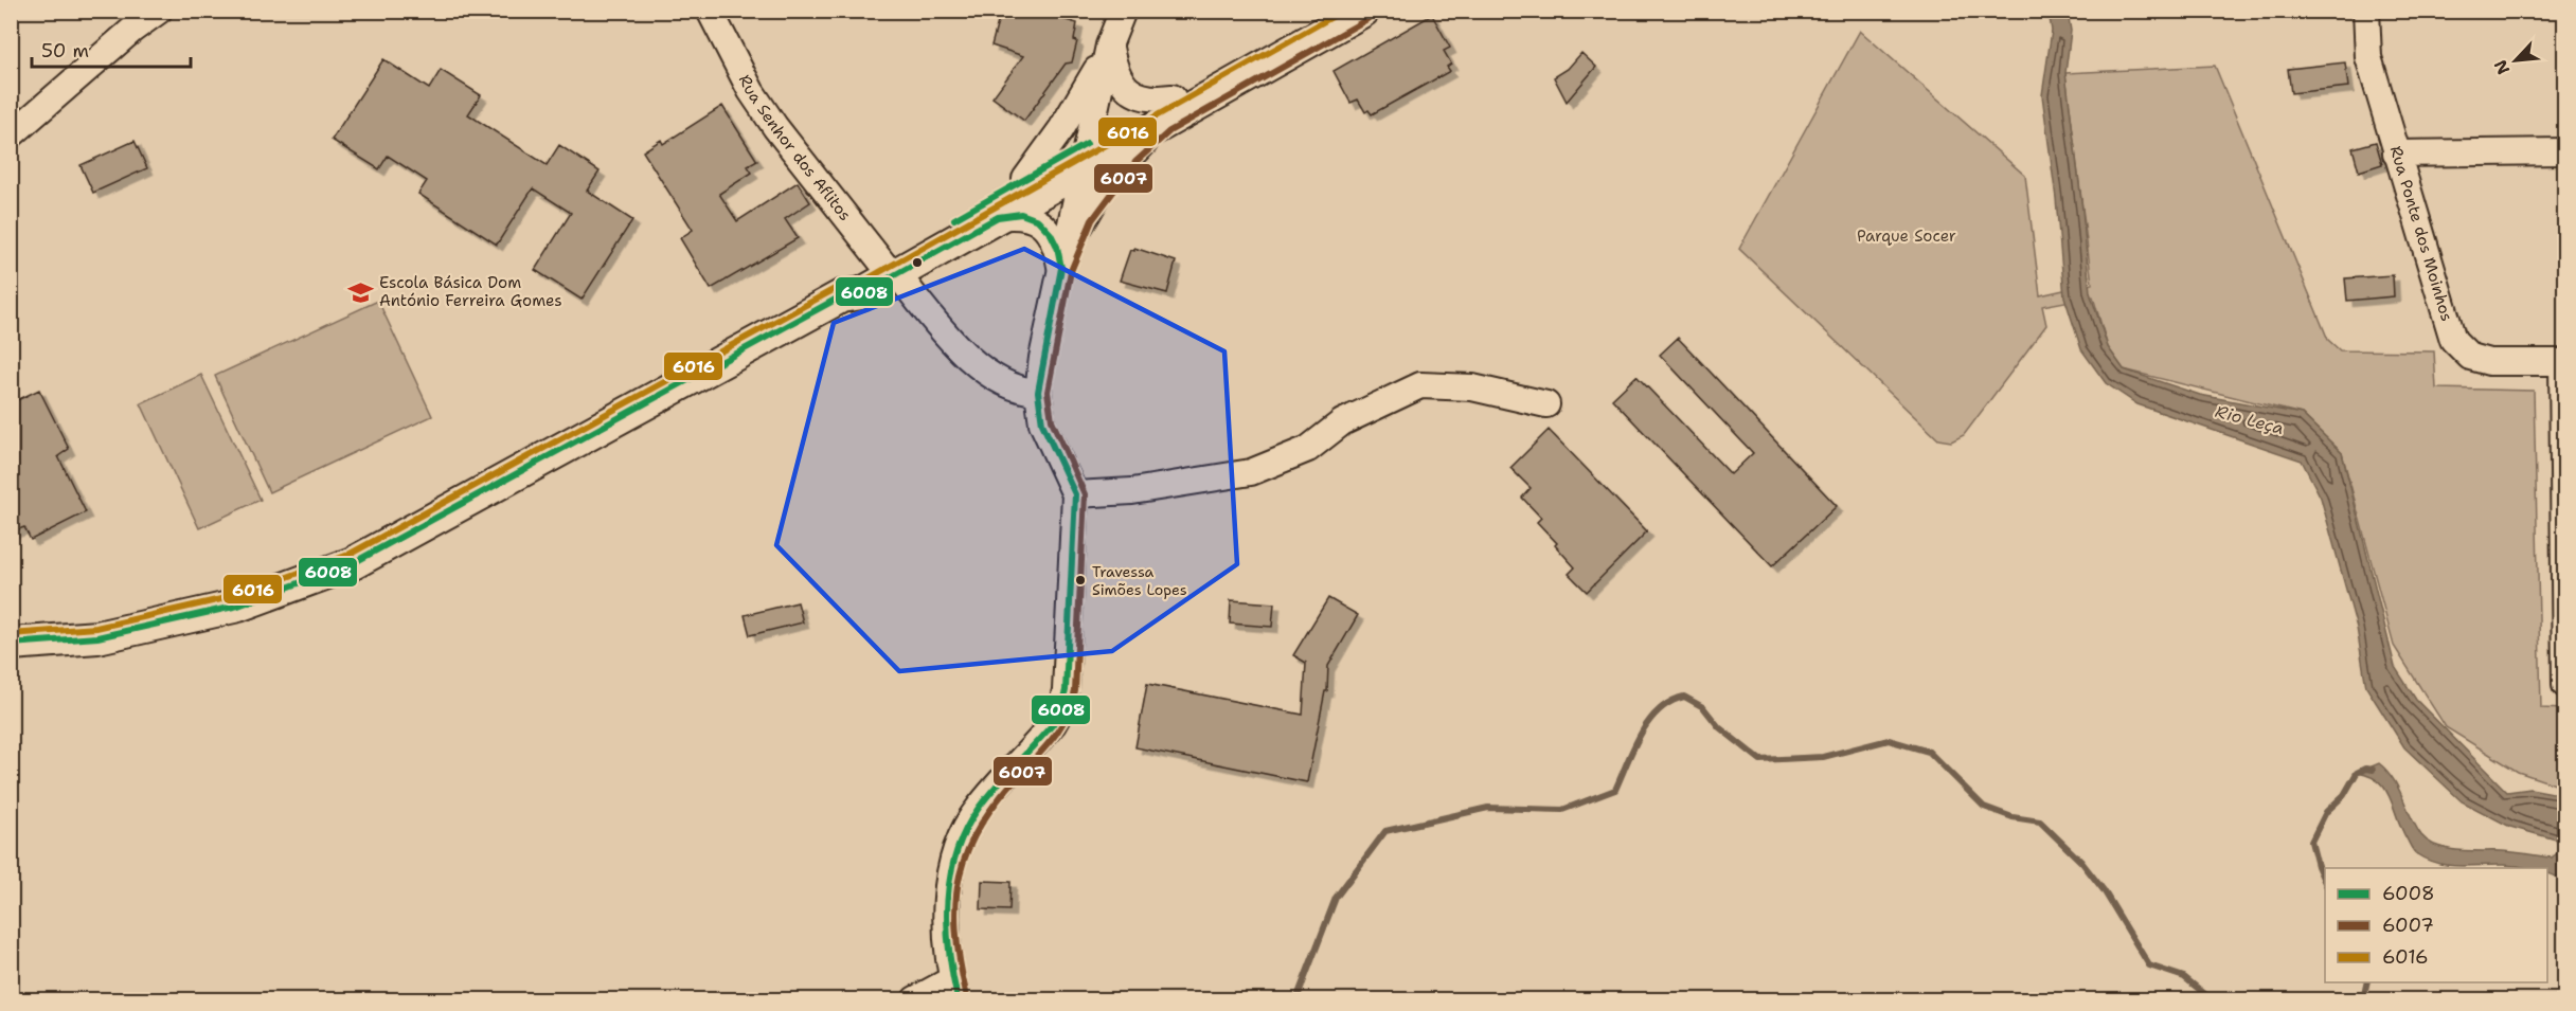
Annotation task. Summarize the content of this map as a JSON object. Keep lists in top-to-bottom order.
{
  "streets": {
    "street": ["Rua Senhor dos Aflitos", "Rua Ponte dos Moinhos"]
  },
  "water": ["Rio Leça"],
  "parks": ["Parque Socer"],
  "places": {
    "school or university": ["Escola Básica Dom António Ferreira Gomes"],
    "other": ["Travessa Simões Lopes"]
  },
  "lines": ["transit line 6016", "transit line 6007", "transit line 6008"],
  "legend": ["6008", "6007", "6016"],
  "scale_bar": "50 m",
  "north": "bottom left"
}
